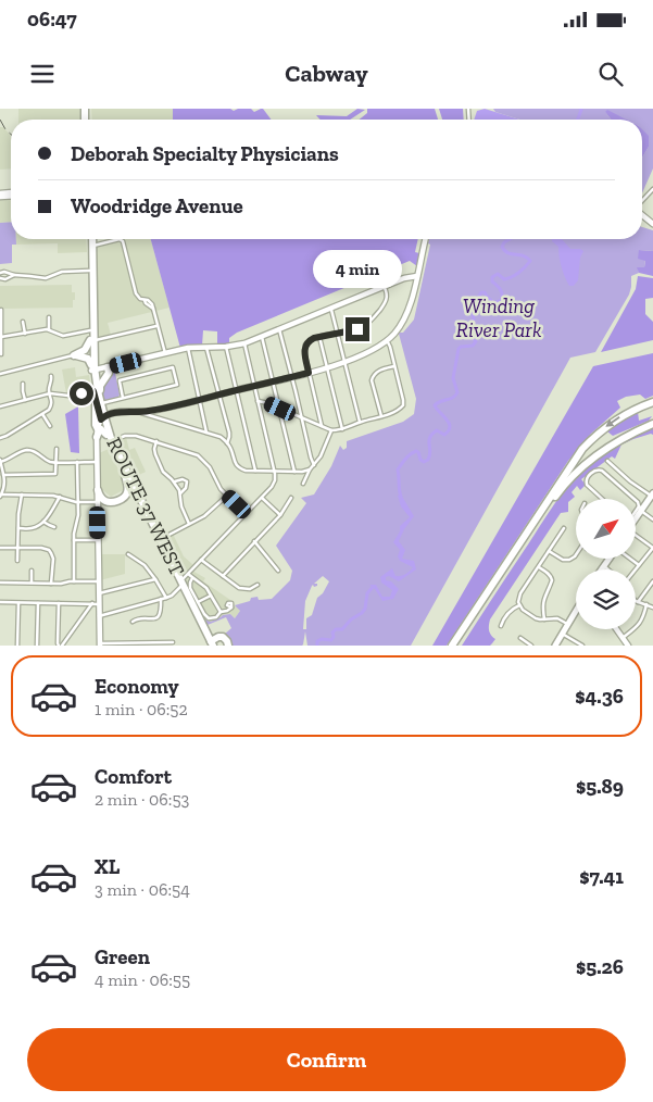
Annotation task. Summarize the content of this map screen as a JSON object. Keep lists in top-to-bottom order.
{
  "streets": {
    "highway": ["ROUTE 37 WEST"]
  },
  "parks": ["Winding River Park"],
  "north": "top right",
  "page": {
    "status": "06:47",
    "header": "Cabway",
    "banner": ["Deborah Specialty Physicians", "Woodridge Avenue"],
    "bubble": "4 min",
    "list": [
      {
        "name": "Economy",
        "note": "1 min · 06:52",
        "value": "$4.36"
      },
      {
        "name": "Comfort",
        "note": "2 min · 06:53",
        "value": "$5.89"
      },
      {
        "name": "XL",
        "note": "3 min · 06:54",
        "value": "$7.41"
      },
      {
        "name": "Green",
        "note": "4 min · 06:55",
        "value": "$5.26"
      }
    ],
    "buttons": "Confirm"
  }
}
